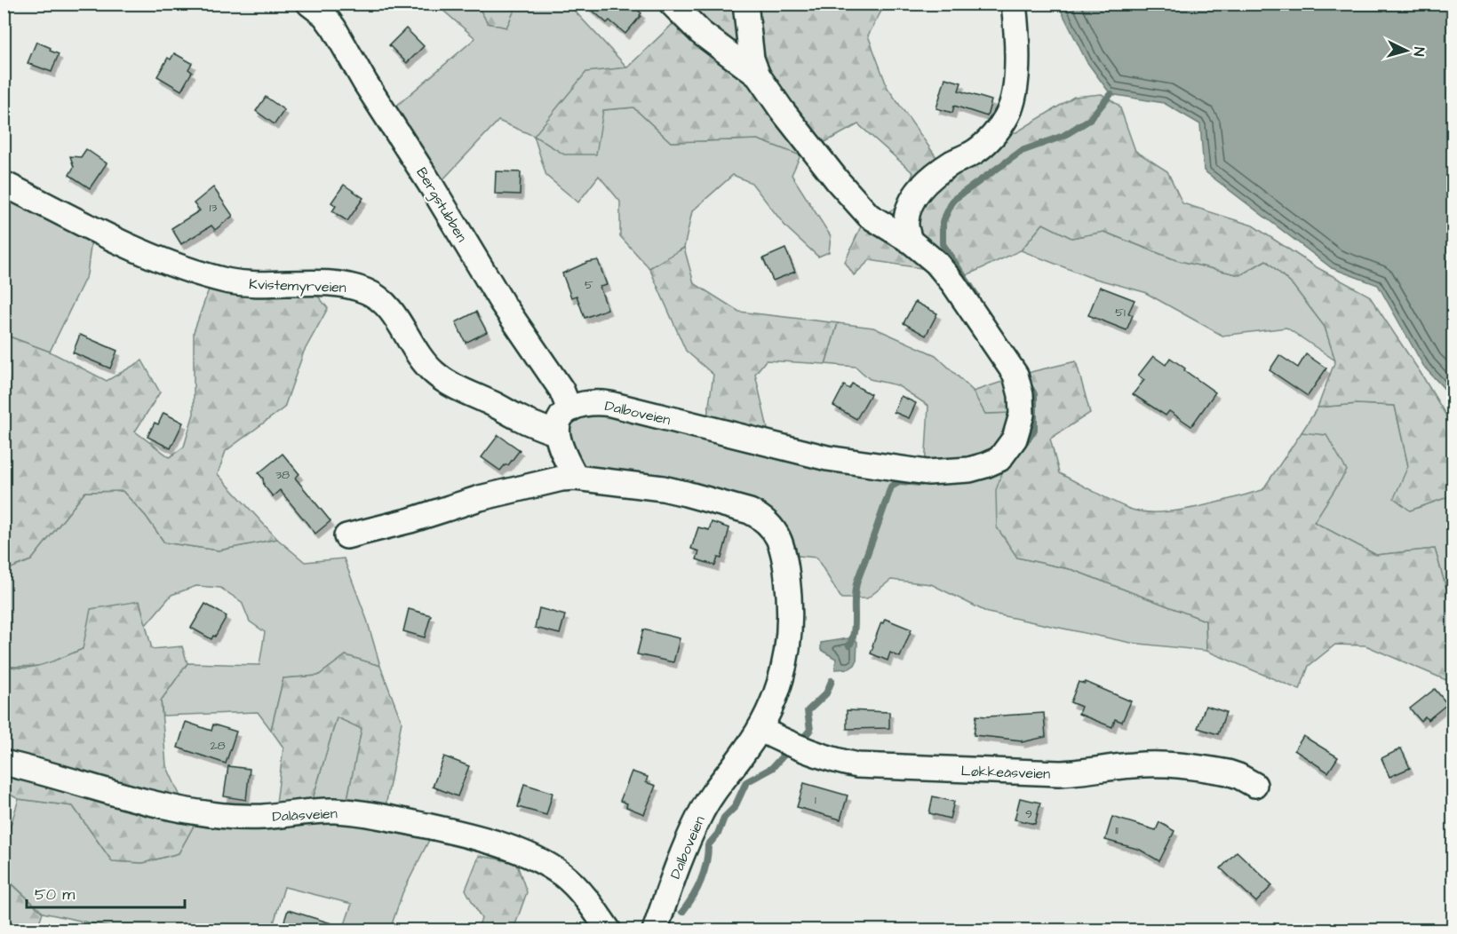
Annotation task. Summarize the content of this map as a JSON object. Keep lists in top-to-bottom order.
{
  "streets": {
    "street": [
      "Bergstubben",
      "Kvistemyrveien",
      "Dalboveien",
      "Løkkeåsveien",
      "Dalåsveien"
    ]
  },
  "crossings": [
    ["Bergstubben", "Dalboveien"],
    ["Dalboveien", "Løkkeåsveien"]
  ],
  "house_numbers": [
    "13",
    "5",
    "51",
    "38",
    "28",
    "1",
    "9",
    "11"
  ],
  "scale_bar": "50 m",
  "north": "right"
}
